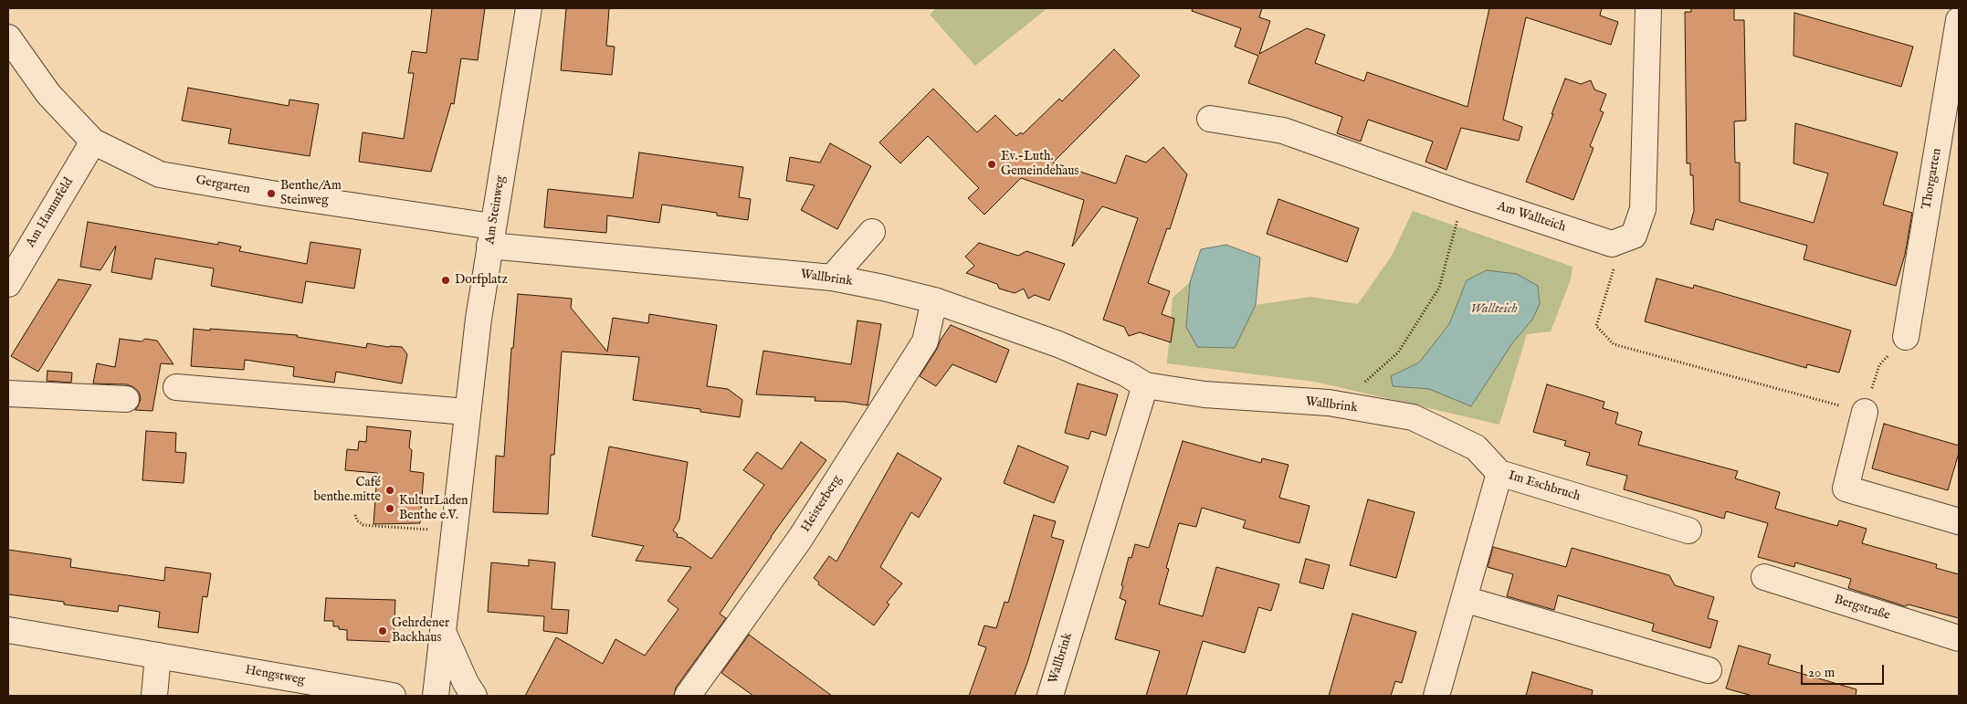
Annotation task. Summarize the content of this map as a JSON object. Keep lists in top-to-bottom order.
{
  "streets": {
    "street": [
      "Thorgarten",
      "Gergarten",
      "Am Steinweg",
      "Am Hammfeld",
      "Am Wallteich",
      "Wallbrink",
      "Im Eschbruch",
      "Heisterberg",
      "Bergstraße",
      "Hengstweg"
    ]
  },
  "crossings": [
    ["Gergarten", "Am Steinweg"],
    ["Gergarten", "Am Hammfeld"],
    ["Gergarten", "Wallbrink"],
    ["Am Steinweg", "Wallbrink"],
    ["Wallbrink", "Im Eschbruch"],
    ["Wallbrink", "Heisterberg"]
  ],
  "water": ["Wallteich"],
  "places": [
    "Ev.-Luth. Gemeindehaus",
    "Benthe/Am Steinweg",
    "Dorfplatz",
    "Café benthe.mitte",
    "KulturLaden Benthe e.V.",
    "Gehrdener Backhaus"
  ],
  "scale_bar": "20 m"
}
